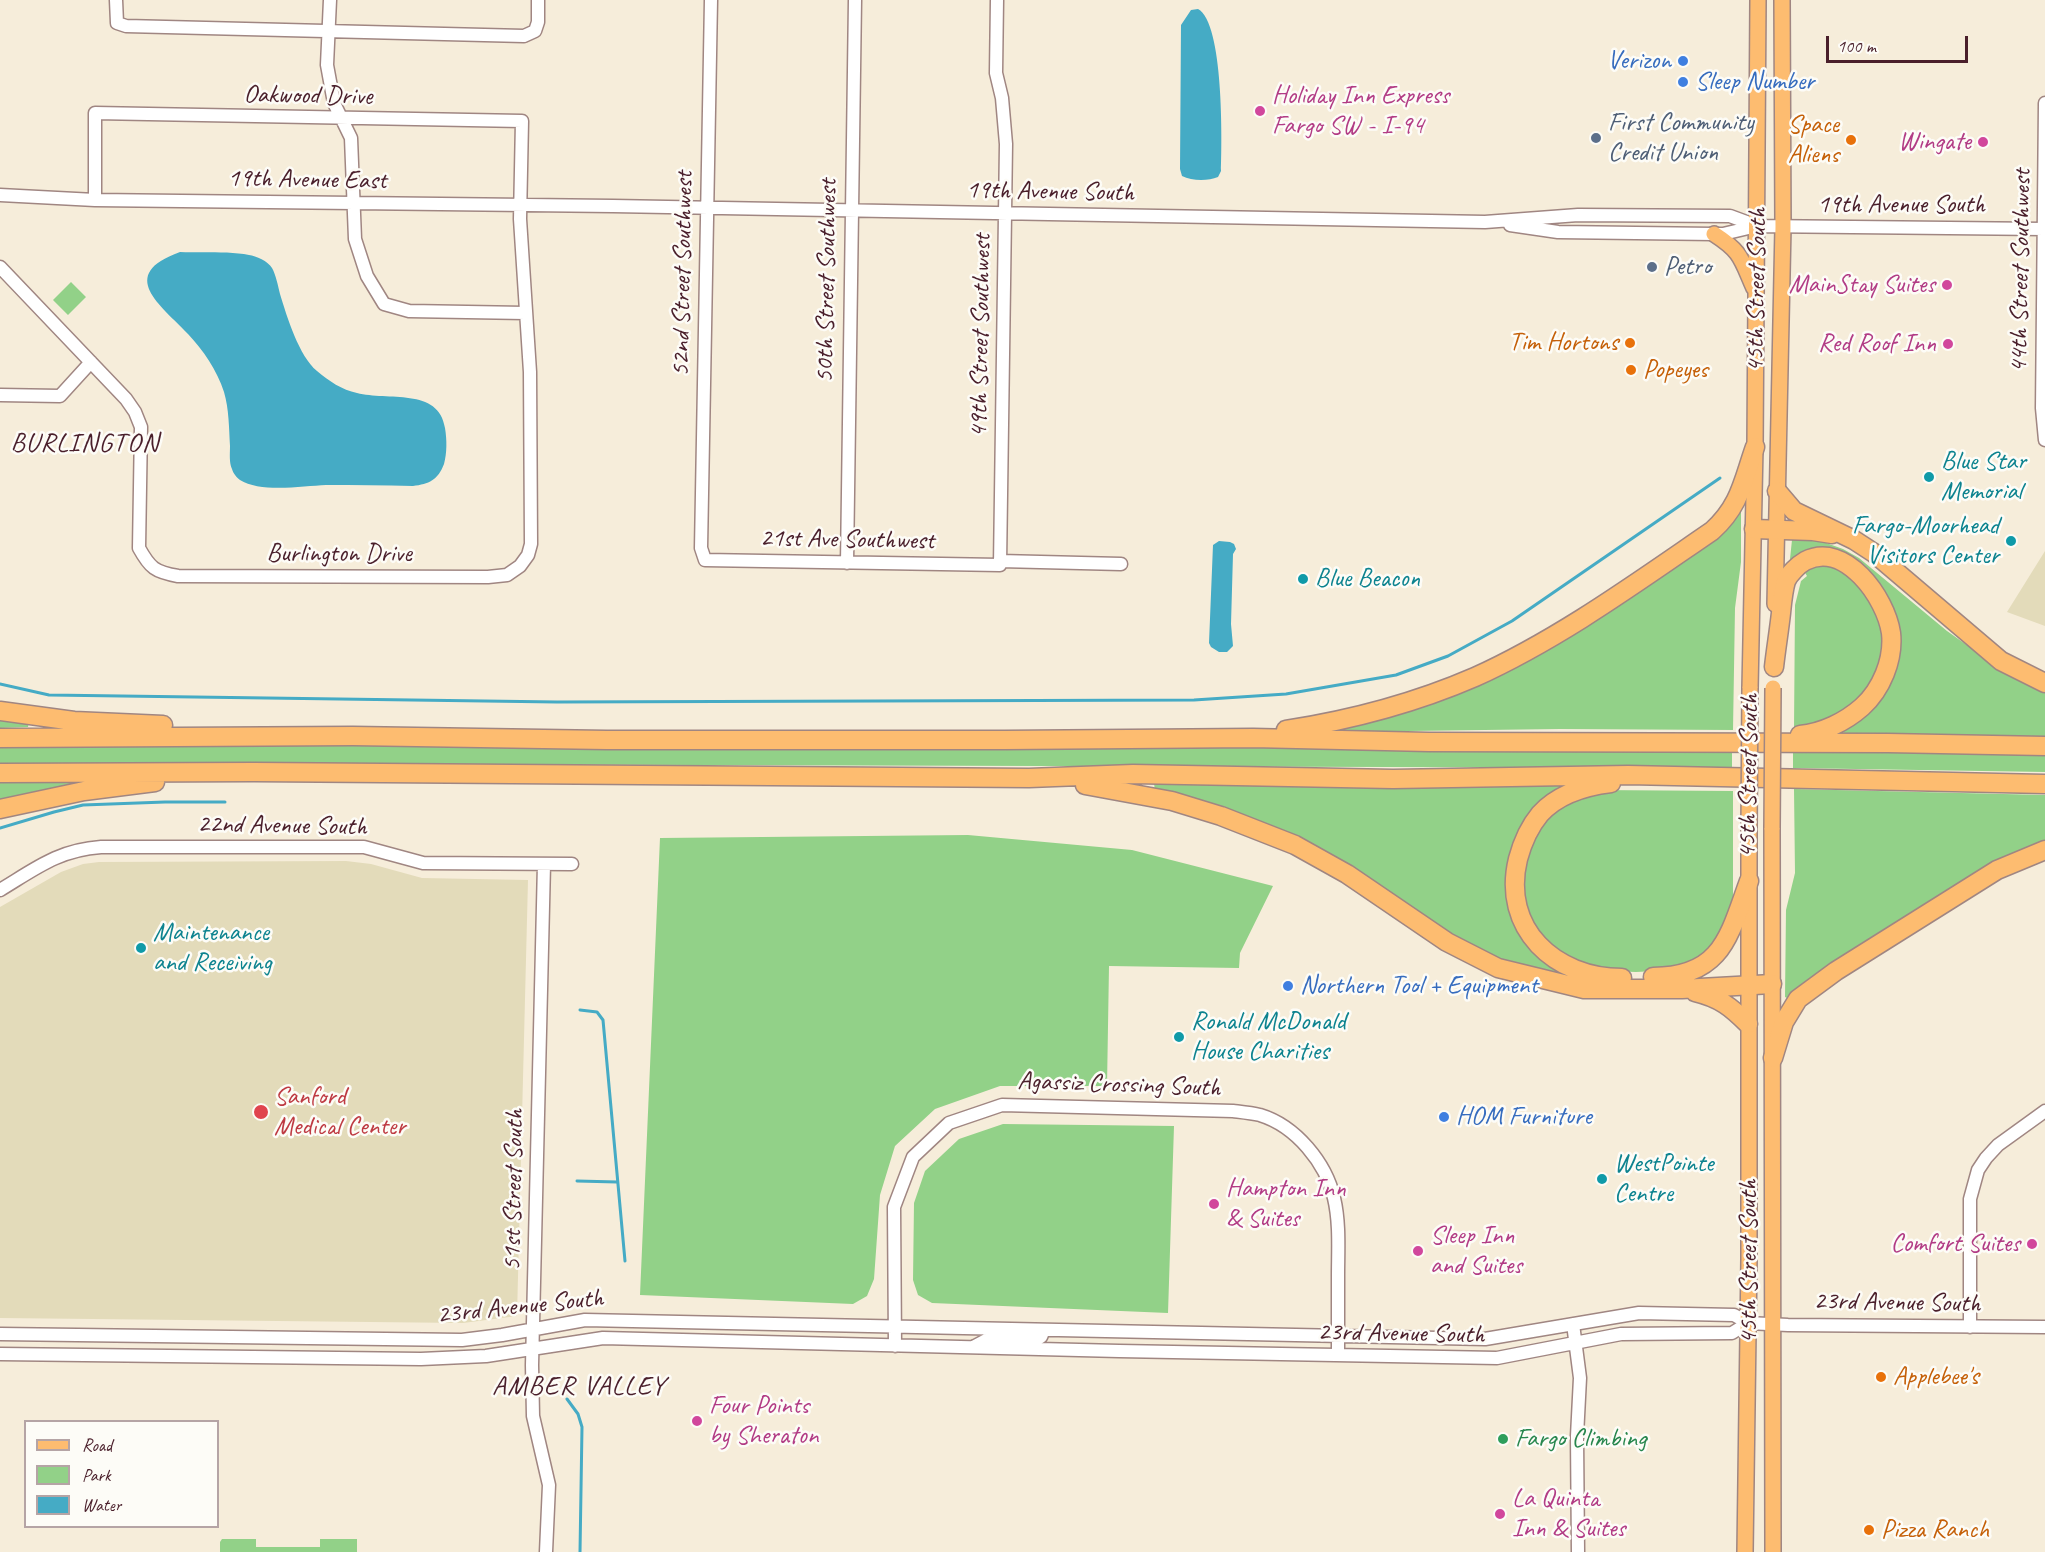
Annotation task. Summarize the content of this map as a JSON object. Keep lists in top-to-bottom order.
{
  "streets": {
    "main road": ["45th Street South"],
    "street": [
      "Oakwood Drive",
      "19th Avenue East",
      "19th Avenue South",
      "44th Street Southwest",
      "52nd Street Southwest",
      "50th Street Southwest",
      "49th Street Southwest",
      "21st Ave Southwest",
      "Burlington Drive",
      "22nd Avenue South",
      "Agassiz Crossing South",
      "51st Street South",
      "23rd Avenue South"
    ]
  },
  "crossings": [
    ["Oakwood Drive", "19th Avenue East"],
    ["Oakwood Drive", "Burlington Drive"],
    ["19th Avenue East", "19th Avenue South"],
    ["19th Avenue East", "Burlington Drive"],
    ["19th Avenue South", "44th Street Southwest"],
    ["19th Avenue South", "52nd Street Southwest"],
    ["19th Avenue South", "50th Street Southwest"],
    ["19th Avenue South", "45th Street South"],
    ["19th Avenue South", "49th Street Southwest"],
    ["52nd Street Southwest", "21st Ave Southwest"],
    ["50th Street Southwest", "21st Ave Southwest"],
    ["45th Street South", "23rd Avenue South"],
    ["49th Street Southwest", "21st Ave Southwest"],
    ["22nd Avenue South", "51st Street South"],
    ["Agassiz Crossing South", "23rd Avenue South"],
    ["51st Street South", "23rd Avenue South"]
  ],
  "districts": ["BURLINGTON", "AMBER VALLEY"],
  "places": [
    "Verizon",
    "Sleep Number",
    "Holiday Inn Express Fargo SW - I-94",
    "First Community Credit Union",
    "Space Aliens",
    "Wingate",
    "Petro",
    "MainStay Suites",
    "Tim Hortons",
    "Red Roof Inn",
    "Popeyes",
    "Blue Star Memorial",
    "Fargo-Moorhead Visitors Center",
    "Blue Beacon",
    "Maintenance and Receiving",
    "Northern Tool + Equipment",
    "Ronald McDonald House Charities",
    "Sanford Medical Center",
    "HOM Furniture",
    "WestPointe Centre",
    "Hampton Inn & Suites",
    "Comfort Suites",
    "Sleep Inn and Suites",
    "Applebee's",
    "Four Points by Sheraton",
    "Fargo Climbing",
    "La Quinta Inn & Suites",
    "Pizza Ranch"
  ],
  "legend": ["Road", "Park", "Water"],
  "scale_bar": "100 m"
}
